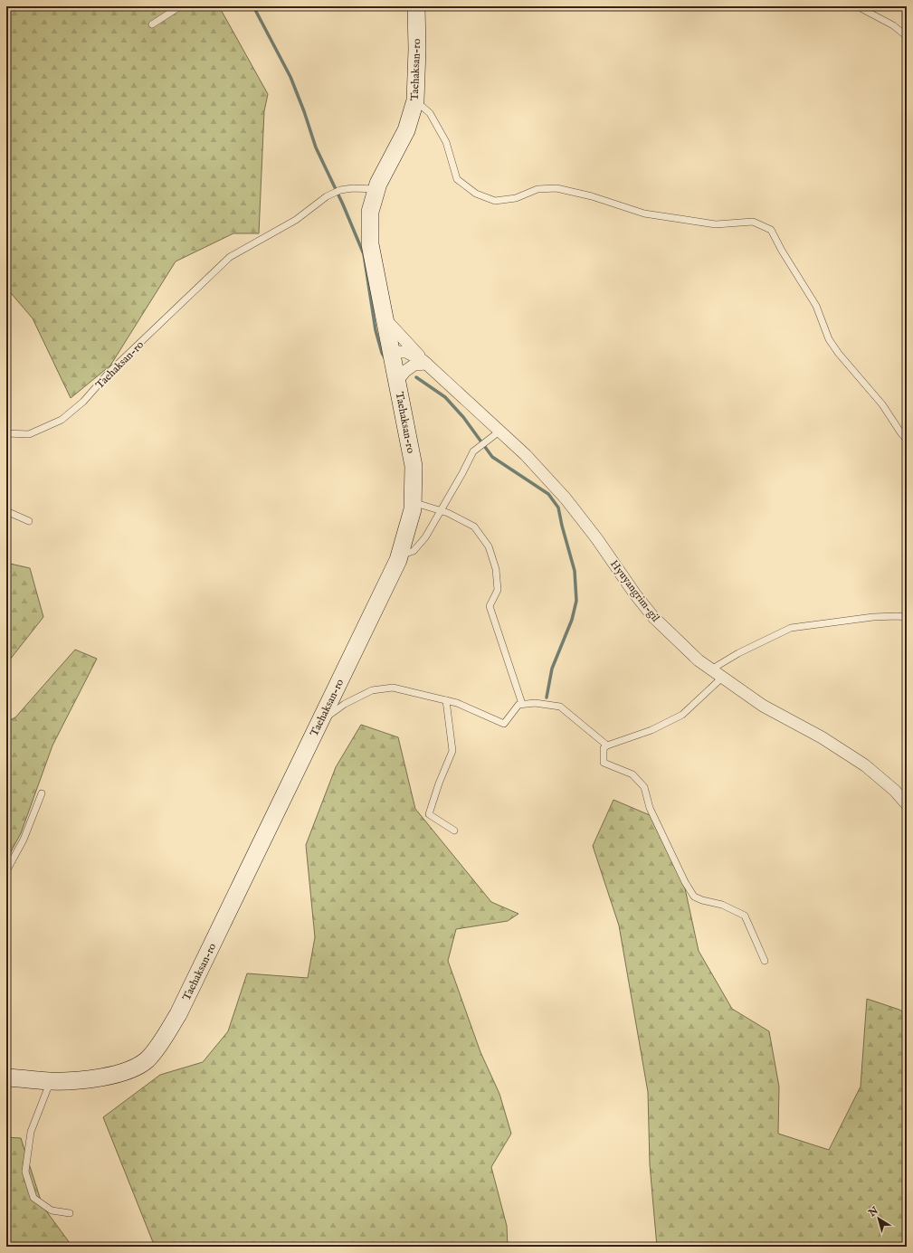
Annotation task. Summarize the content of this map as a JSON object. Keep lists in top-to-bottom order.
{
  "streets": {
    "street": ["Taehaksan-ro", "Hyuyangrim-gil"]
  },
  "crossings": [
    ["Taehaksan-ro", "Hyuyangrim-gil"]
  ],
  "north": "top left"
}
